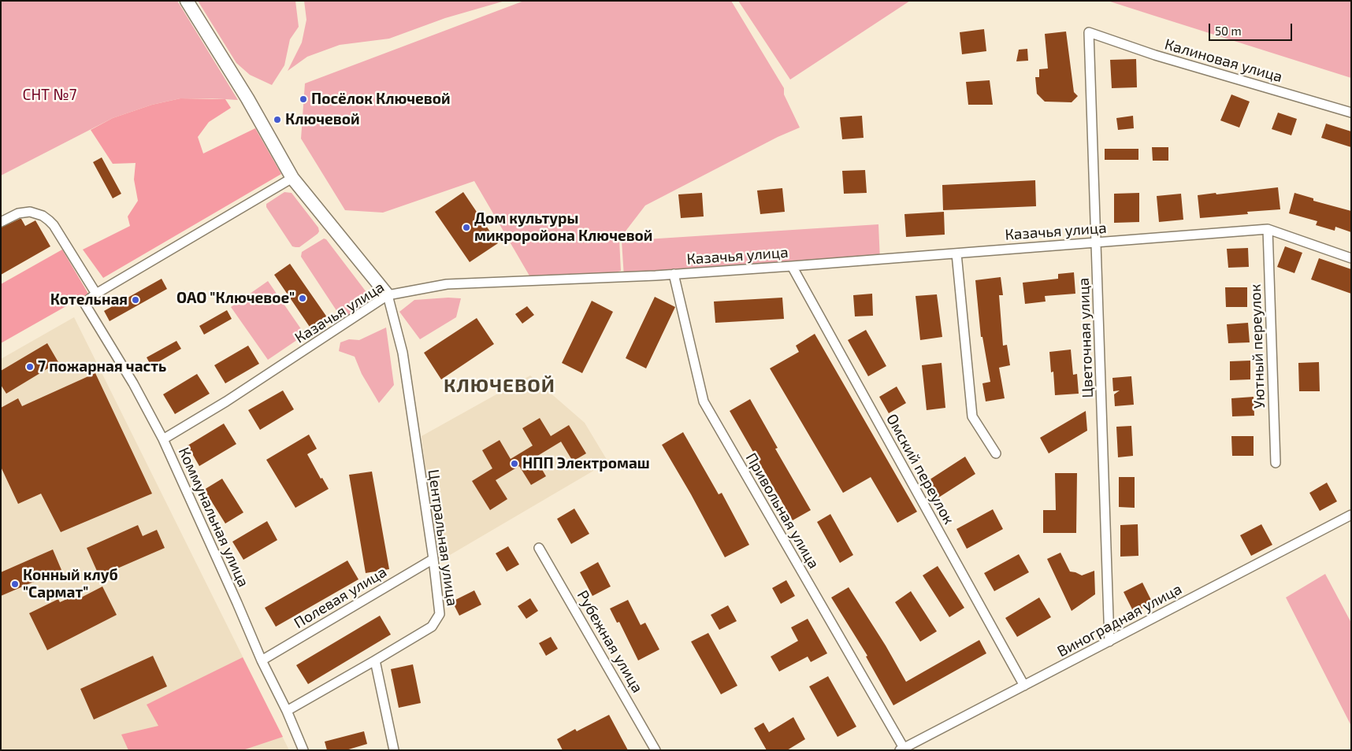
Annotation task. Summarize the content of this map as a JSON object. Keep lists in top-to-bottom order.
{
  "streets": {
    "street": [
      "Калиновая улица",
      "Казачья улица",
      "Цветочная улица",
      "Уютный переулок",
      "Омский переулок",
      "Привольная улица",
      "Коммунальная улица",
      "Центральная улица",
      "Полевая улица",
      "Виноградная улица",
      "Рубежная улица"
    ]
  },
  "crossings": [
    ["Калиновая улица", "Цветочная улица"],
    ["Казачья улица", "Цветочная улица"],
    ["Казачья улица", "Уютный переулок"],
    ["Казачья улица", "Омский переулок"],
    ["Казачья улица", "Привольная улица"],
    ["Казачья улица", "Коммунальная улица"],
    ["Казачья улица", "Центральная улица"],
    ["Цветочная улица", "Виноградная улица"],
    ["Омский переулок", "Виноградная улица"],
    ["Привольная улица", "Виноградная улица"],
    ["Коммунальная улица", "Центральная улица"],
    ["Коммунальная улица", "Полевая улица"],
    ["Центральная улица", "Полевая улица"]
  ],
  "districts": ["КЛЮЧЕВОЙ"],
  "parks": ["СНТ №7"],
  "places": [
    "Посёлок Ключевой",
    "Ключевой",
    "Дом культуры микроройона Ключевой",
    "ОАО \"Ключевое\"",
    "Котельная",
    "7 пожарная часть",
    "НПП Электромаш",
    "Конный клуб \"Сармат\""
  ],
  "scale_bar": "50 m"
}
